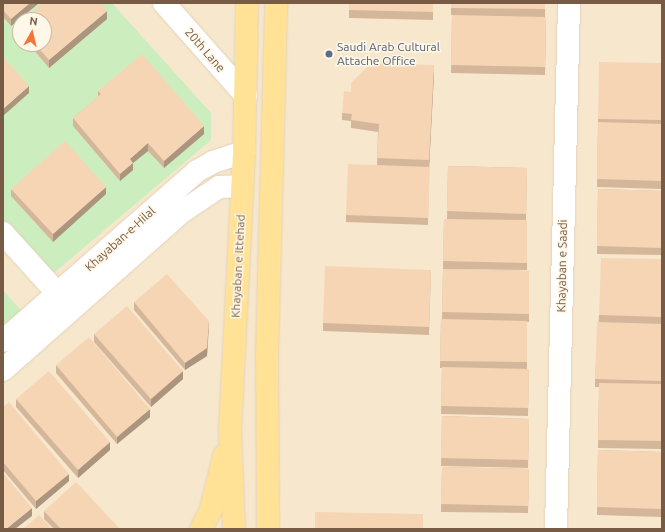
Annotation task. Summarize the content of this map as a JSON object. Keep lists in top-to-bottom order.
{
  "streets": {
    "main road": ["Khayaban e Ittehad"],
    "street": ["20th Lane", "Khayaban-e-Hilal", "Khayaban e Saadi"]
  },
  "crossings": [
    ["20th Lane", "Khayaban e Ittehad"],
    ["Khayaban-e-Hilal", "Khayaban e Ittehad"]
  ],
  "places": ["Saudi Arab Cultural Attache Office"],
  "north": "top"
}
